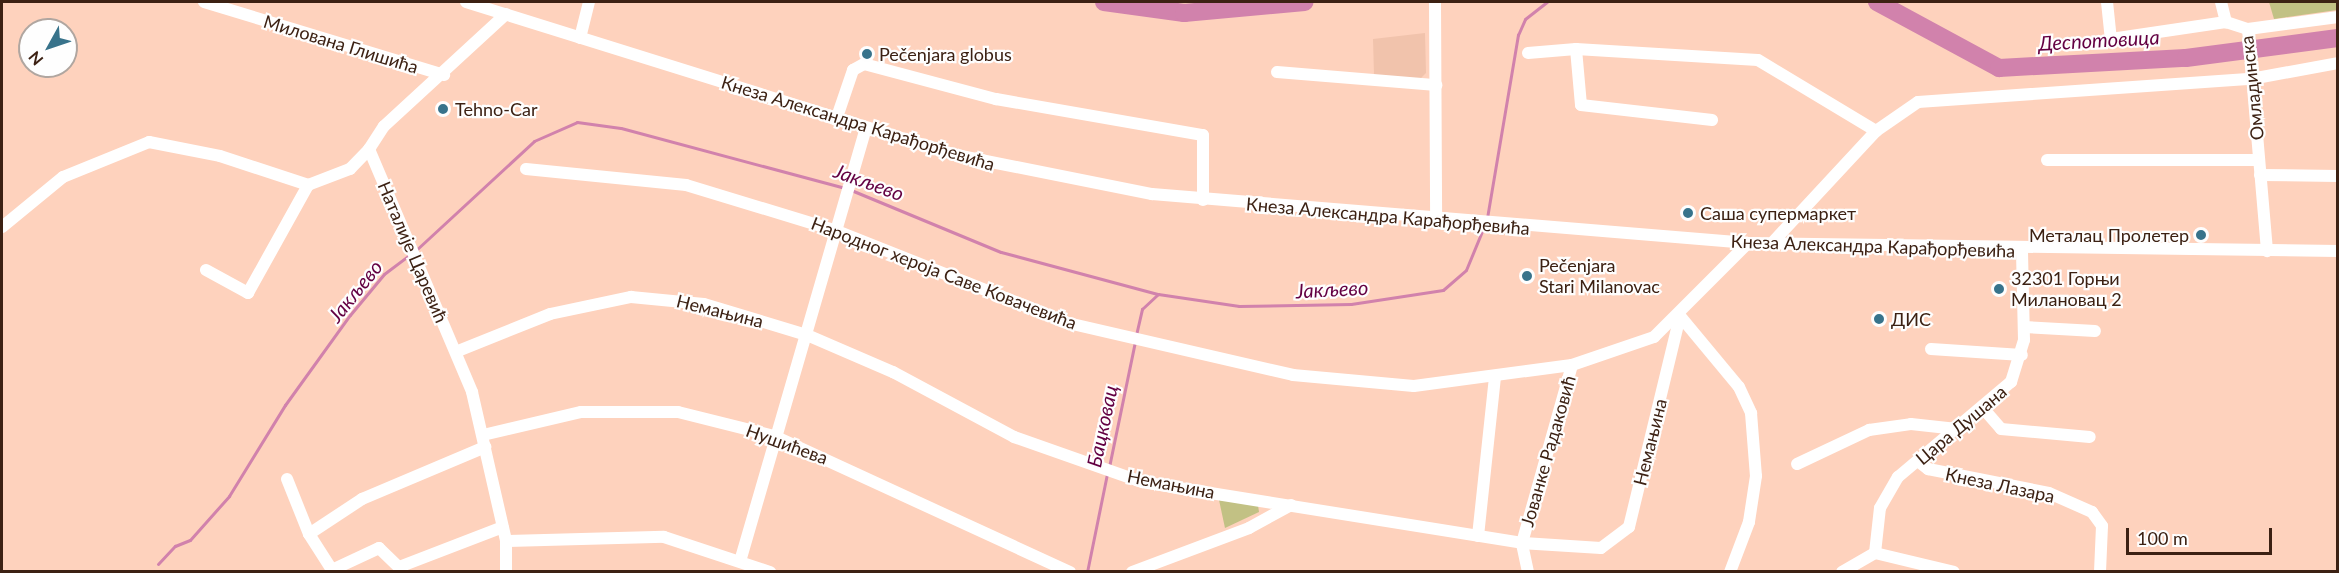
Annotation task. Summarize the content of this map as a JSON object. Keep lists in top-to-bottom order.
{
  "streets": {
    "street": [
      "Милована Глишића",
      "Омладинска",
      "Кнеза Александра Карађорђевића",
      "Наталије Царевић",
      "Народног хероја Саве Ковачевића",
      "Немањина",
      "Цара Душана",
      "Нушићева",
      "Јованке Радаковић",
      "Кнеза Лазара"
    ]
  },
  "crossings": [
    ["Омладинска", "Кнеза Александра Карађорђевића"],
    ["Кнеза Александра Карађорђевића", "Народног хероја Саве Ковачевића"],
    ["Кнеза Александра Карађорђевића", "Цара Душана"],
    ["Наталије Царевић", "Немањина"],
    ["Наталије Царевић", "Нушићева"],
    ["Народног хероја Саве Ковачевића", "Немањина"],
    ["Народног хероја Саве Ковачевића", "Јованке Радаковић"],
    ["Немањина", "Јованке Радаковић"],
    ["Цара Душана", "Кнеза Лазара"]
  ],
  "water": ["Деспотовица", "Јакљево", "Бацковац"],
  "places": [
    "Pečenjara globus",
    "Tehno-Car",
    "Саша супермаркет",
    "Металац Пролетер",
    "Pečenjara Stari Milanovac",
    "32301 Горњи Милановац 2",
    "ДИС"
  ],
  "scale_bar": "100 m",
  "north": "bottom left"
}
